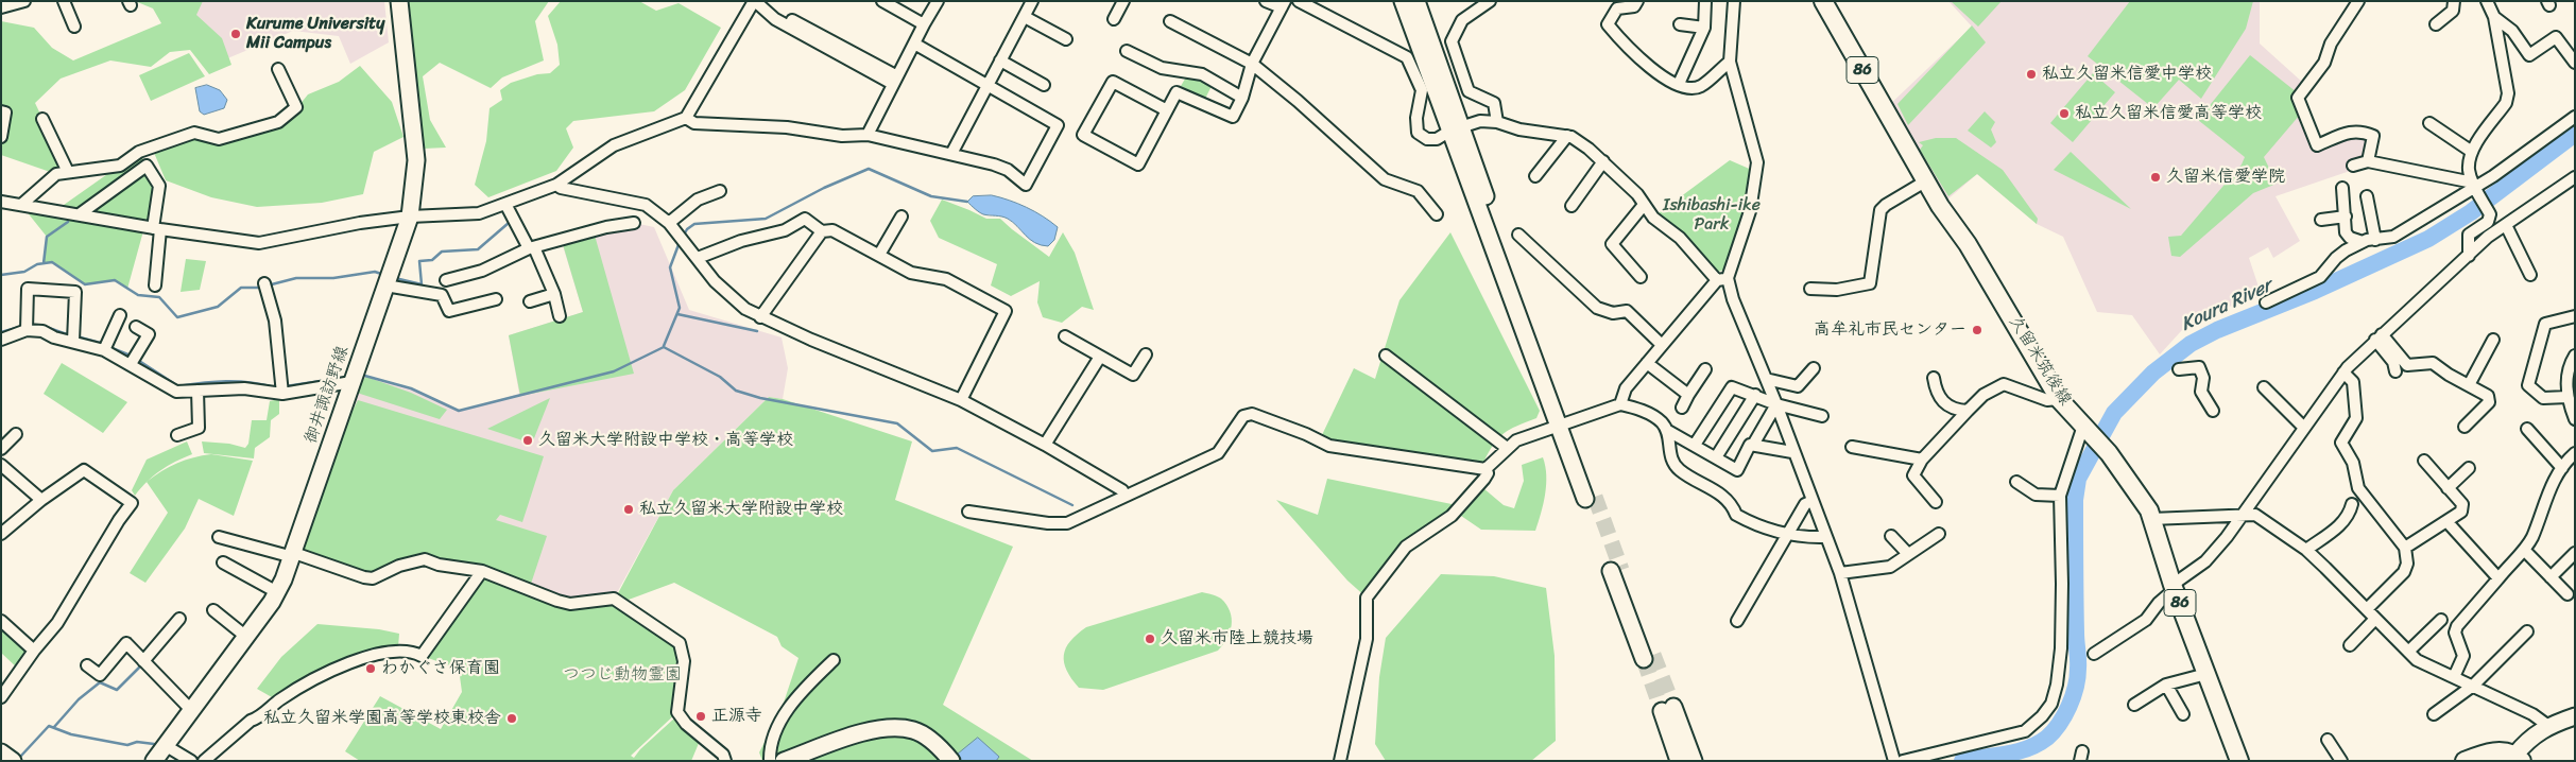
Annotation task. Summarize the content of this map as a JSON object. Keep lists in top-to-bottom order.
{
  "streets": {
    "main road": ["86", "久留米筑後線"],
    "street": ["御井諏訪野線"]
  },
  "water": ["Koura River"],
  "parks": ["Ishibashi-ike Park", "つつじ動物霊園"],
  "places": [
    "Kurume University Mii Campus",
    "私立久留米信愛中学校",
    "私立久留米信愛高等学校",
    "久留米信愛学院",
    "高牟礼市民センター",
    "久留米大学附設中学校・高等学校",
    "私立久留米大学附設中学校",
    "久留米市陸上競技場",
    "わかぐさ保育園",
    "正源寺",
    "私立久留米学園高等学校東校舎"
  ]
}
